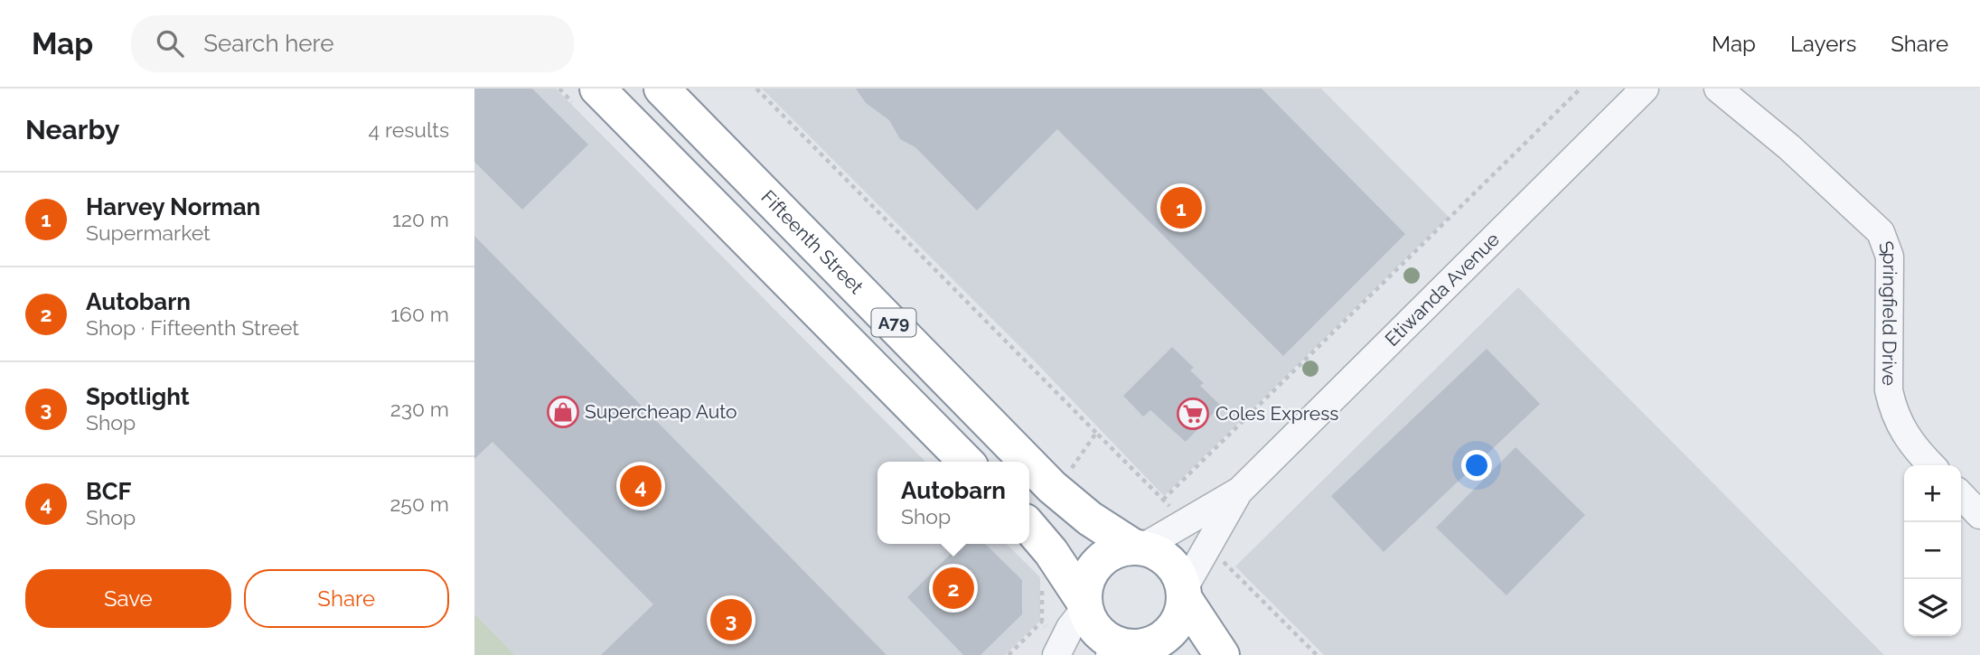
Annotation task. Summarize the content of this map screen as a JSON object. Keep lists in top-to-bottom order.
{
  "streets": {
    "highway": ["Fifteenth Street", "A79"],
    "street": ["Etiwanda Avenue", "Springfield Drive"]
  },
  "crossings": [
    ["Fifteenth Street", "Etiwanda Avenue"],
    ["Fifteenth Street", "A79"],
    ["Etiwanda Avenue", "A79"]
  ],
  "places": {
    "shop": ["Supercheap Auto"],
    "supermarket": ["Coles Express"]
  },
  "page": {
    "header": "Map",
    "search": "Search here",
    "nav": ["Map", "Layers", "Share"],
    "heading": ["Nearby", "4 results"],
    "list": [
      {
        "mark": "1",
        "name": "Harvey Norman",
        "note": "Supermarket",
        "value": "120 m"
      },
      {
        "mark": "2",
        "name": "Autobarn",
        "note": "Shop · Fifteenth Street",
        "value": "160 m"
      },
      {
        "mark": "3",
        "name": "Spotlight",
        "note": "Shop",
        "value": "230 m"
      },
      {
        "mark": "4",
        "name": "BCF",
        "note": "Shop",
        "value": "250 m"
      }
    ],
    "pins": [
      "1",
      "4",
      "2",
      "3"
    ],
    "popup": ["Autobarn", "Shop"],
    "map_buttons": ["+", "−"],
    "buttons": ["Save", "Share"]
  }
}
